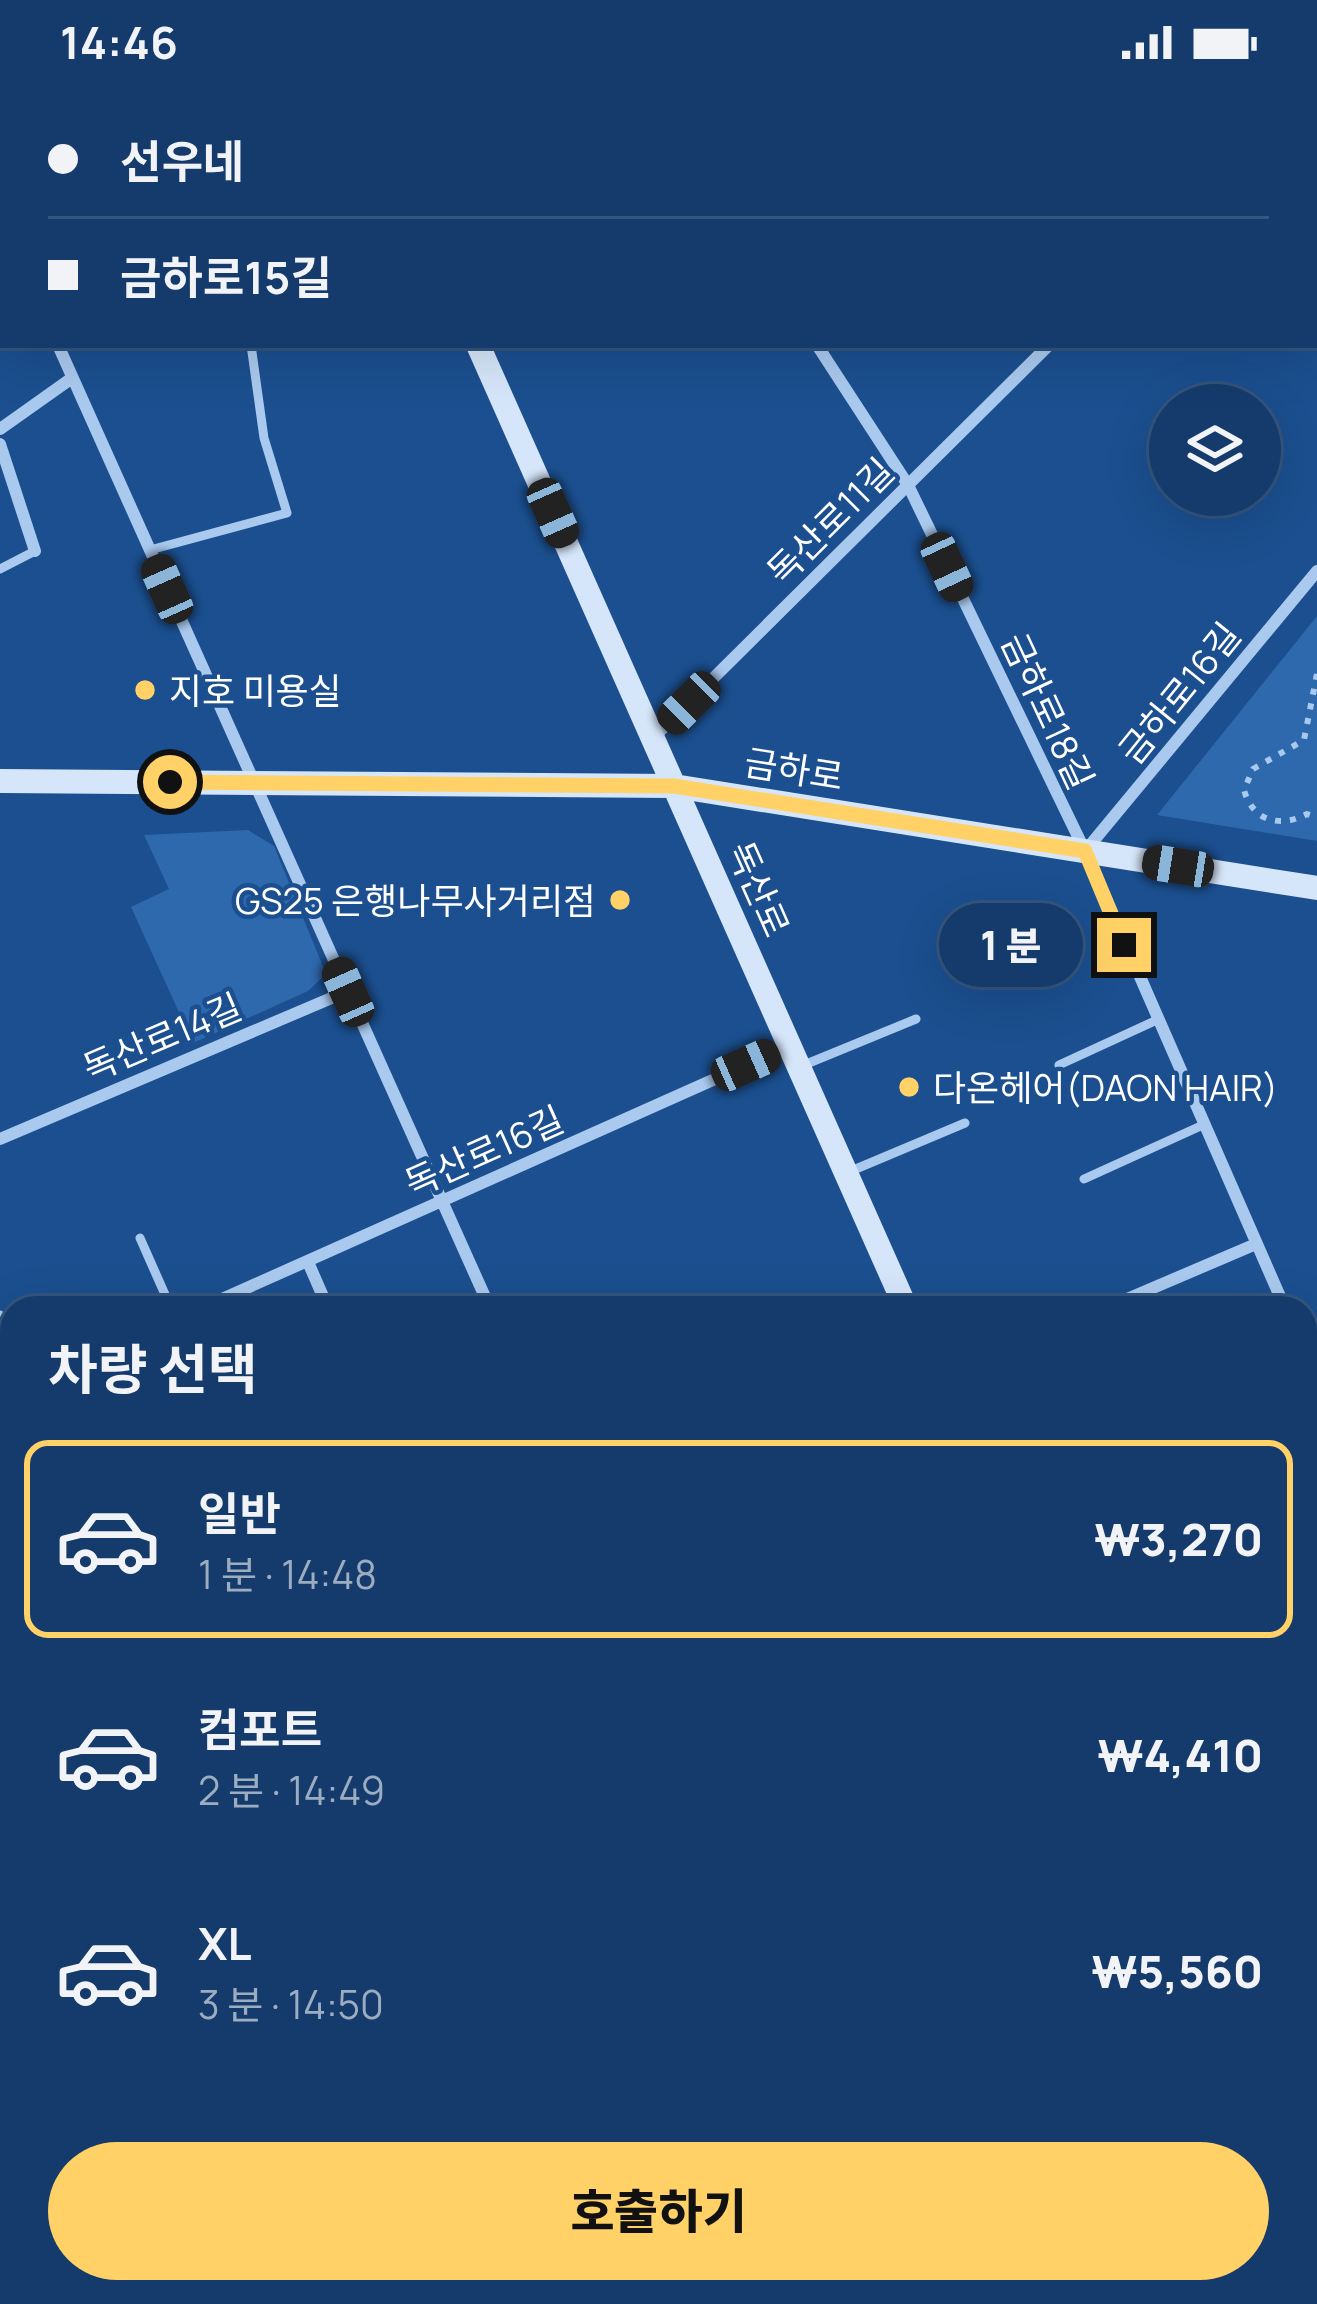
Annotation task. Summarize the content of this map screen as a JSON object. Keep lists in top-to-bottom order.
{
  "streets": {
    "main road": ["금하로", "독산로"],
    "street": [
      "독산로11길",
      "금하로16길",
      "금하로18길",
      "독산로14길",
      "독산로16길"
    ]
  },
  "crossings": [
    ["독산로11길", "금하로18길"],
    ["독산로11길", "독산로"],
    ["금하로16길", "금하로18길"],
    ["금하로16길", "금하로"],
    ["금하로18길", "금하로"],
    ["금하로", "독산로"],
    ["독산로", "독산로16길"]
  ],
  "places": ["지호 미용실", "GS25 은행나무사거리점", "다온헤어(DAON HAIR)"],
  "page": {
    "status": "14:46",
    "banner": ["선우네", "금하로15길"],
    "bubble": "1 분",
    "heading": "차량 선택",
    "list": [
      {
        "name": "일반",
        "note": "1 분 · 14:48",
        "value": "₩3,270"
      },
      {
        "name": "컴포트",
        "note": "2 분 · 14:49",
        "value": "₩4,410"
      },
      {
        "name": "XL",
        "note": "3 분 · 14:50",
        "value": "₩5,560"
      }
    ],
    "buttons": "호출하기"
  }
}
